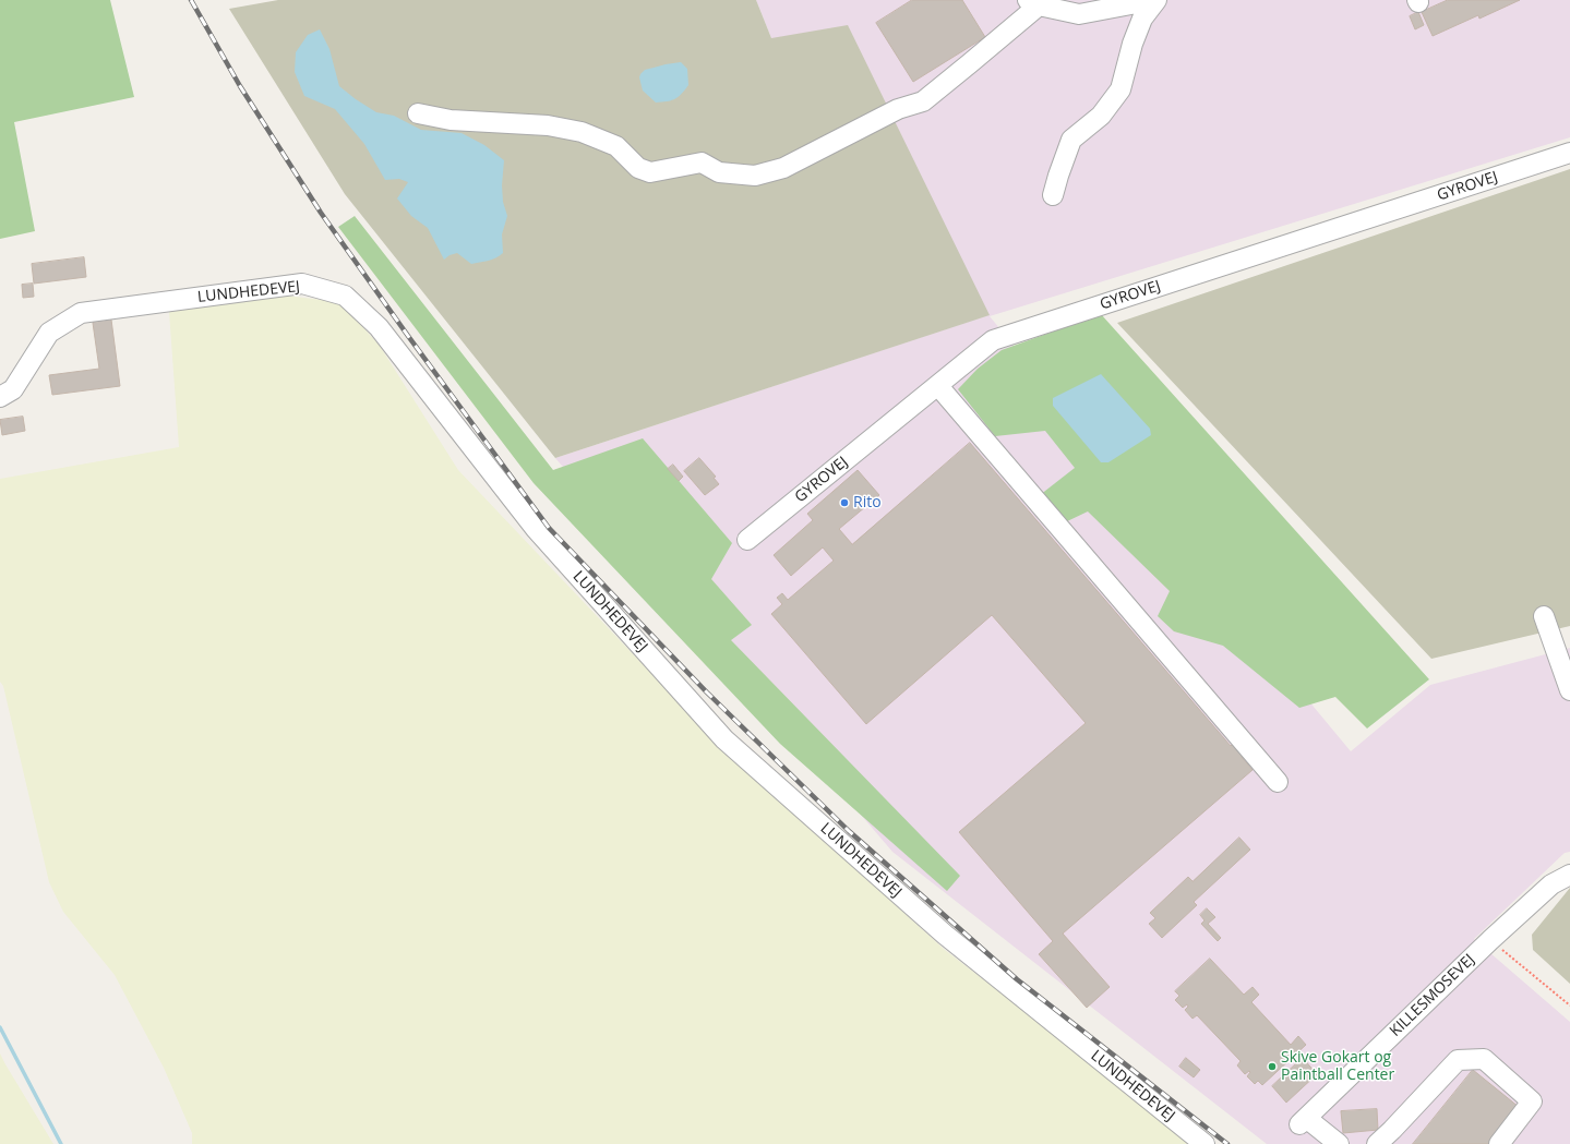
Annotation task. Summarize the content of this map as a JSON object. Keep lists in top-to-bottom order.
{
  "streets": {
    "street": ["GYROVEJ", "LUNDHEDEVEJ", "KILLESMOSEVEJ"]
  },
  "places": ["Rito", "Skive Gokart og Paintball Center"]
}
